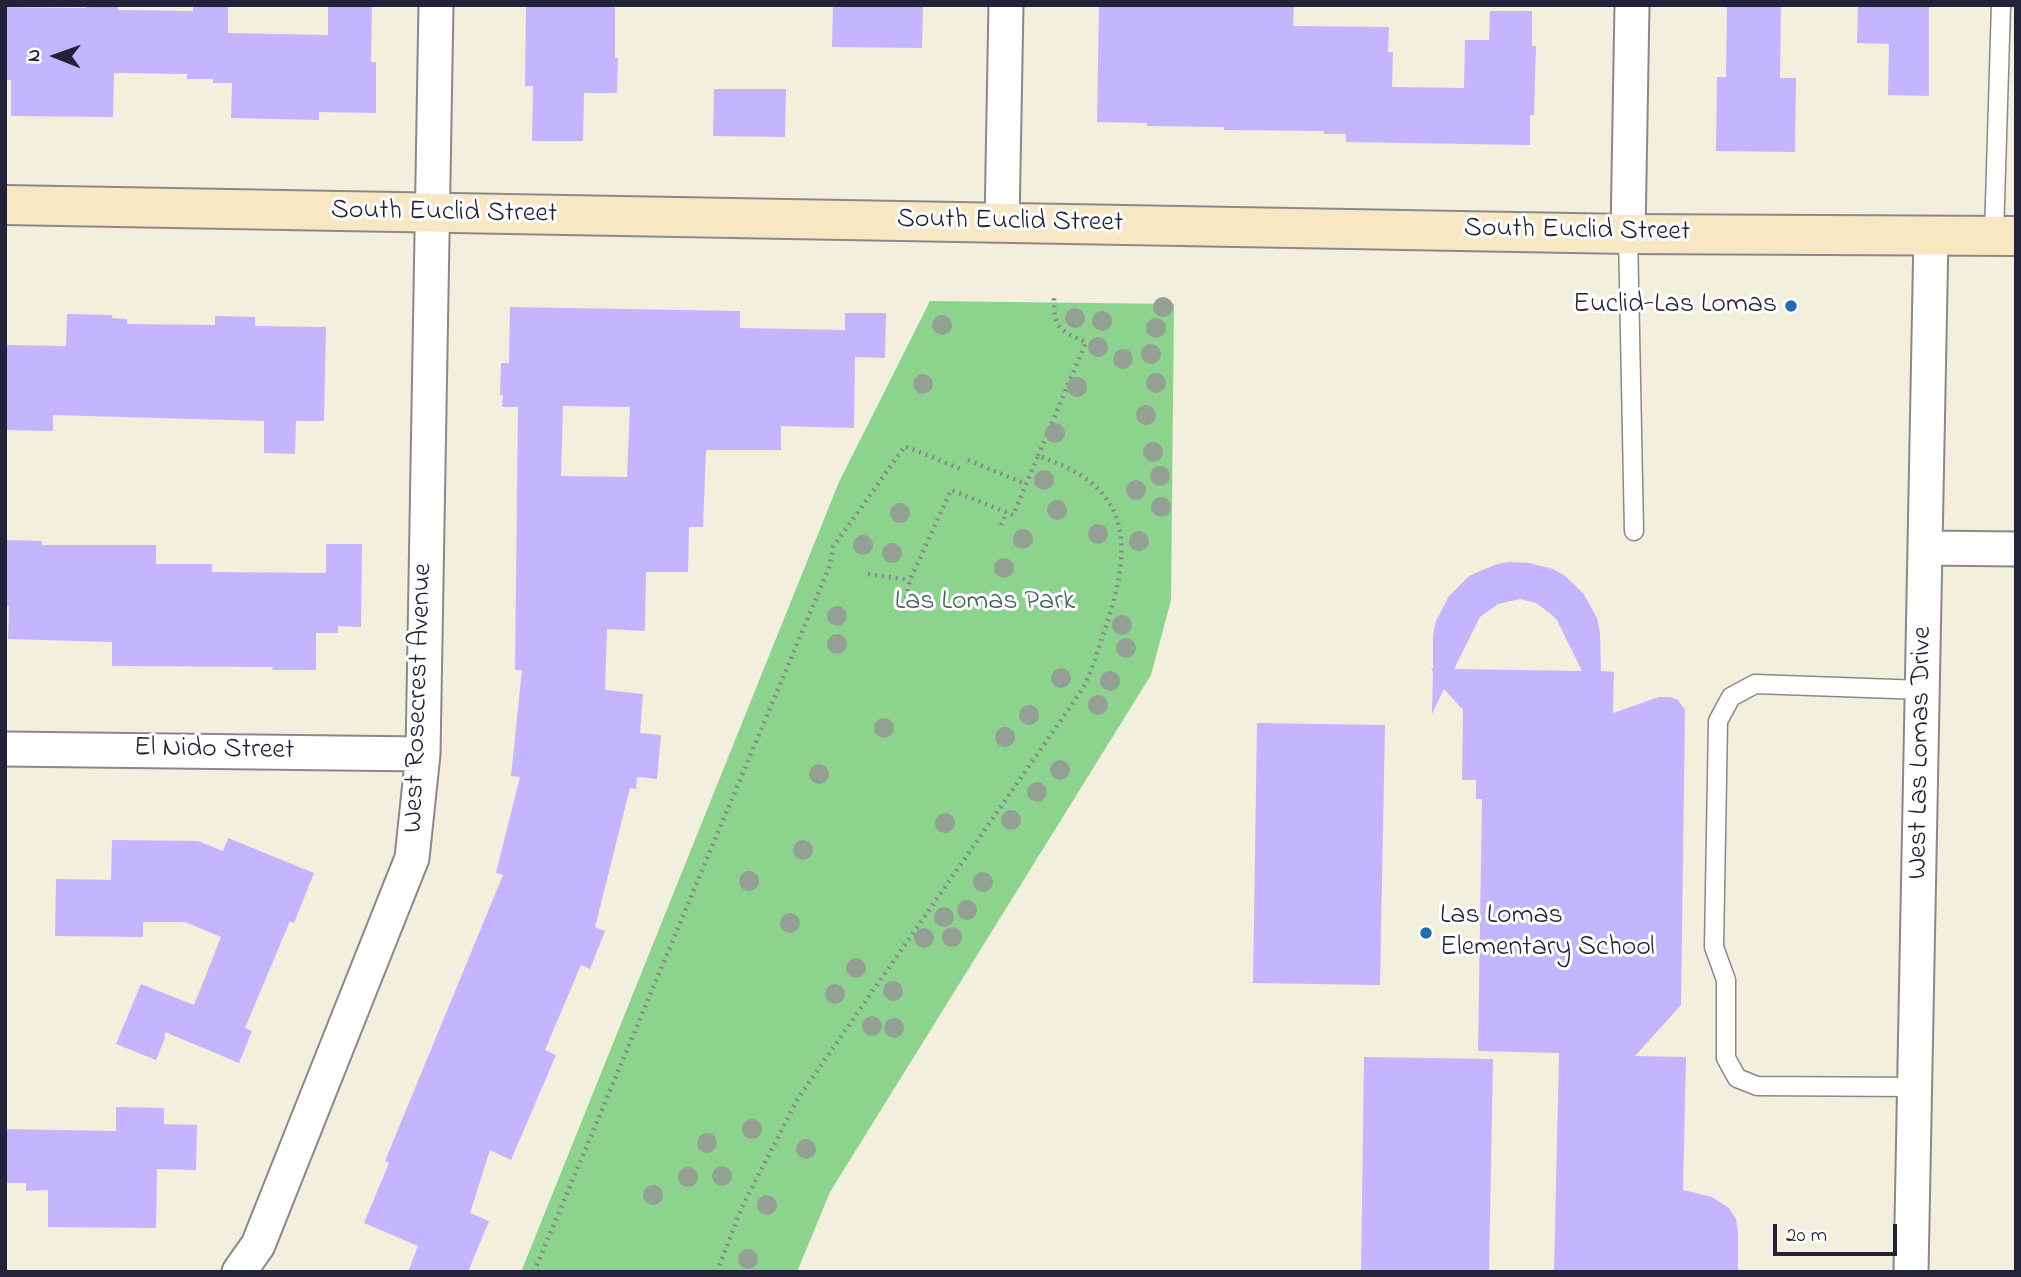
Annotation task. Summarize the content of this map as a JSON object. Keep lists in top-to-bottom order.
{
  "streets": {
    "main road": ["South Euclid Street"],
    "street": ["West Rosecrest Avenue", "El Nido Street", "West Las Lomas Drive"]
  },
  "crossings": [
    ["South Euclid Street", "West Rosecrest Avenue"],
    ["South Euclid Street", "West Las Lomas Drive"],
    ["West Rosecrest Avenue", "El Nido Street"]
  ],
  "parks": ["Las Lomas Park"],
  "places": ["Euclid-Las Lomas", "Las Lomas Elementary School"],
  "scale_bar": "20 m",
  "north": "left"
}
